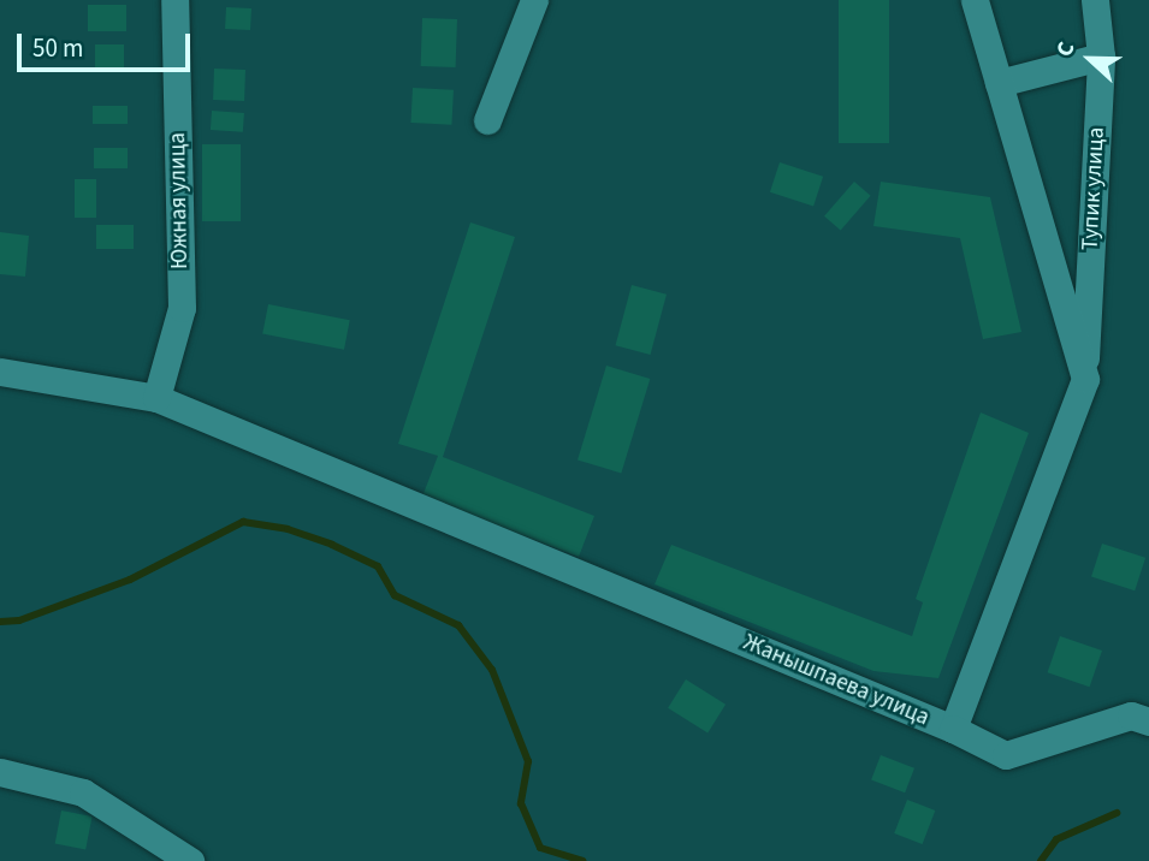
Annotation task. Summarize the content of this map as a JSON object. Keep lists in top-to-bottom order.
{
  "streets": {
    "street": ["Тупик улица", "Южная улица", "Жанышпаева улица"]
  },
  "crossings": [
    ["Тупик улица", "Жанышпаева улица"],
    ["Южная улица", "Жанышпаева улица"]
  ],
  "scale_bar": "50 m",
  "north": "left"
}
